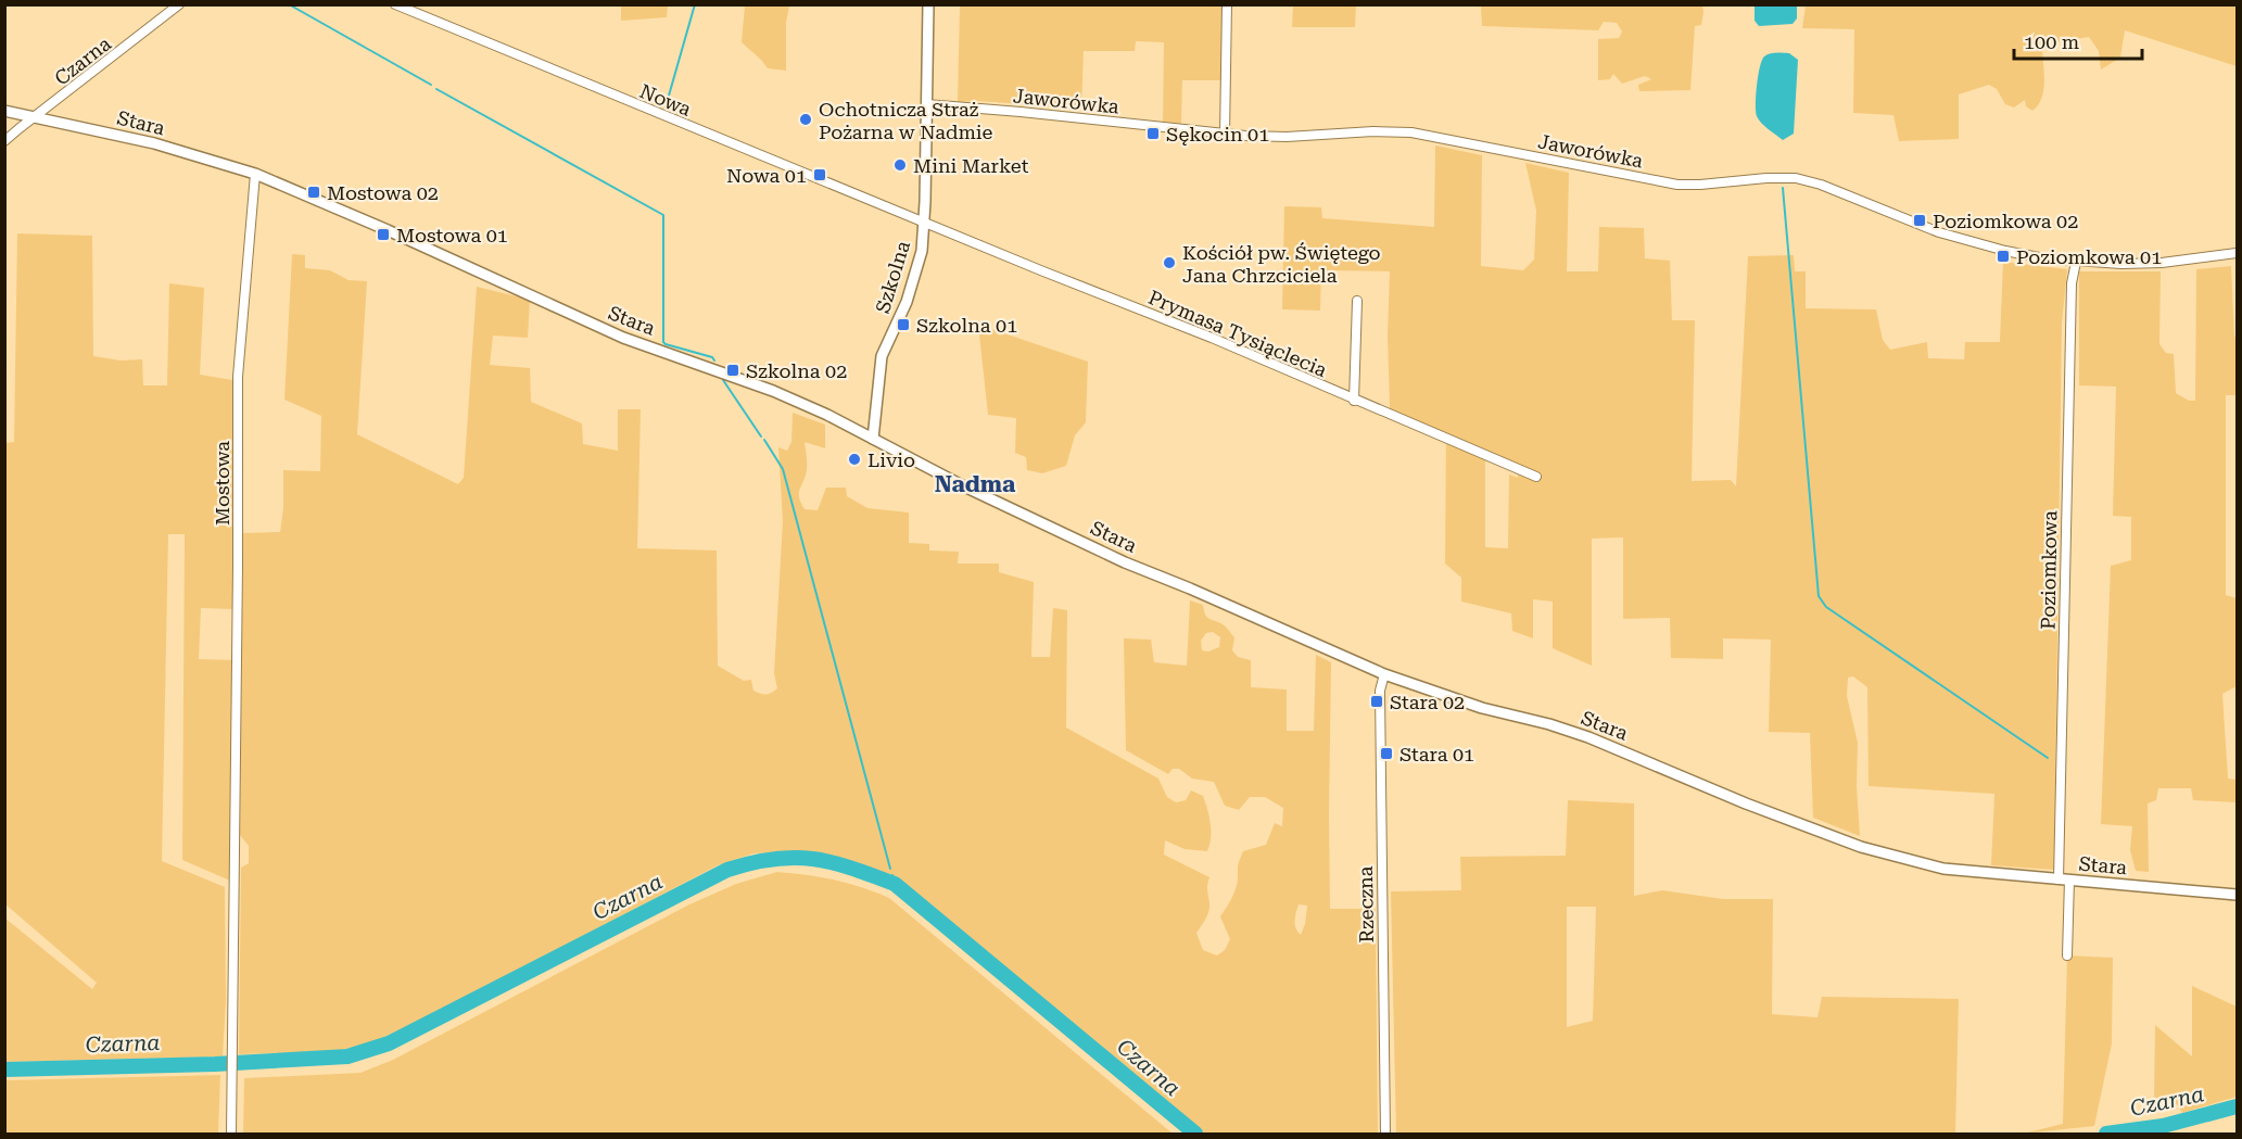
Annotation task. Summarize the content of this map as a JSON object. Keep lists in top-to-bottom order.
{
  "streets": {
    "street": [
      "Czarna",
      "Nowa",
      "Jaworówka",
      "Stara",
      "Szkolna",
      "Prymasa Tysiąclecia",
      "Mostowa",
      "Poziomkowa",
      "Rzeczna"
    ]
  },
  "crossings": [
    ["Czarna", "Stara"],
    ["Nowa", "Szkolna"],
    ["Nowa", "Prymasa Tysiąclecia"],
    ["Jaworówka", "Szkolna"],
    ["Jaworówka", "Poziomkowa"],
    ["Stara", "Szkolna"],
    ["Stara", "Mostowa"],
    ["Stara", "Poziomkowa"],
    ["Stara", "Rzeczna"],
    ["Szkolna", "Prymasa Tysiąclecia"]
  ],
  "districts": ["Nadma"],
  "water": ["Czarna"],
  "places": {
    "other": [
      "Ochotnicza Straż Pożarna w Nadmie",
      "Mini Market",
      "Kościół pw. Świętego Jana Chrzciciela",
      "Livio"
    ],
    "transit": [
      "Sękocin 01",
      "Nowa 01",
      "Mostowa 02",
      "Poziomkowa 02",
      "Mostowa 01",
      "Poziomkowa 01",
      "Szkolna 01",
      "Szkolna 02",
      "Stara 02",
      "Stara 01"
    ]
  },
  "scale_bar": "100 m"
}
